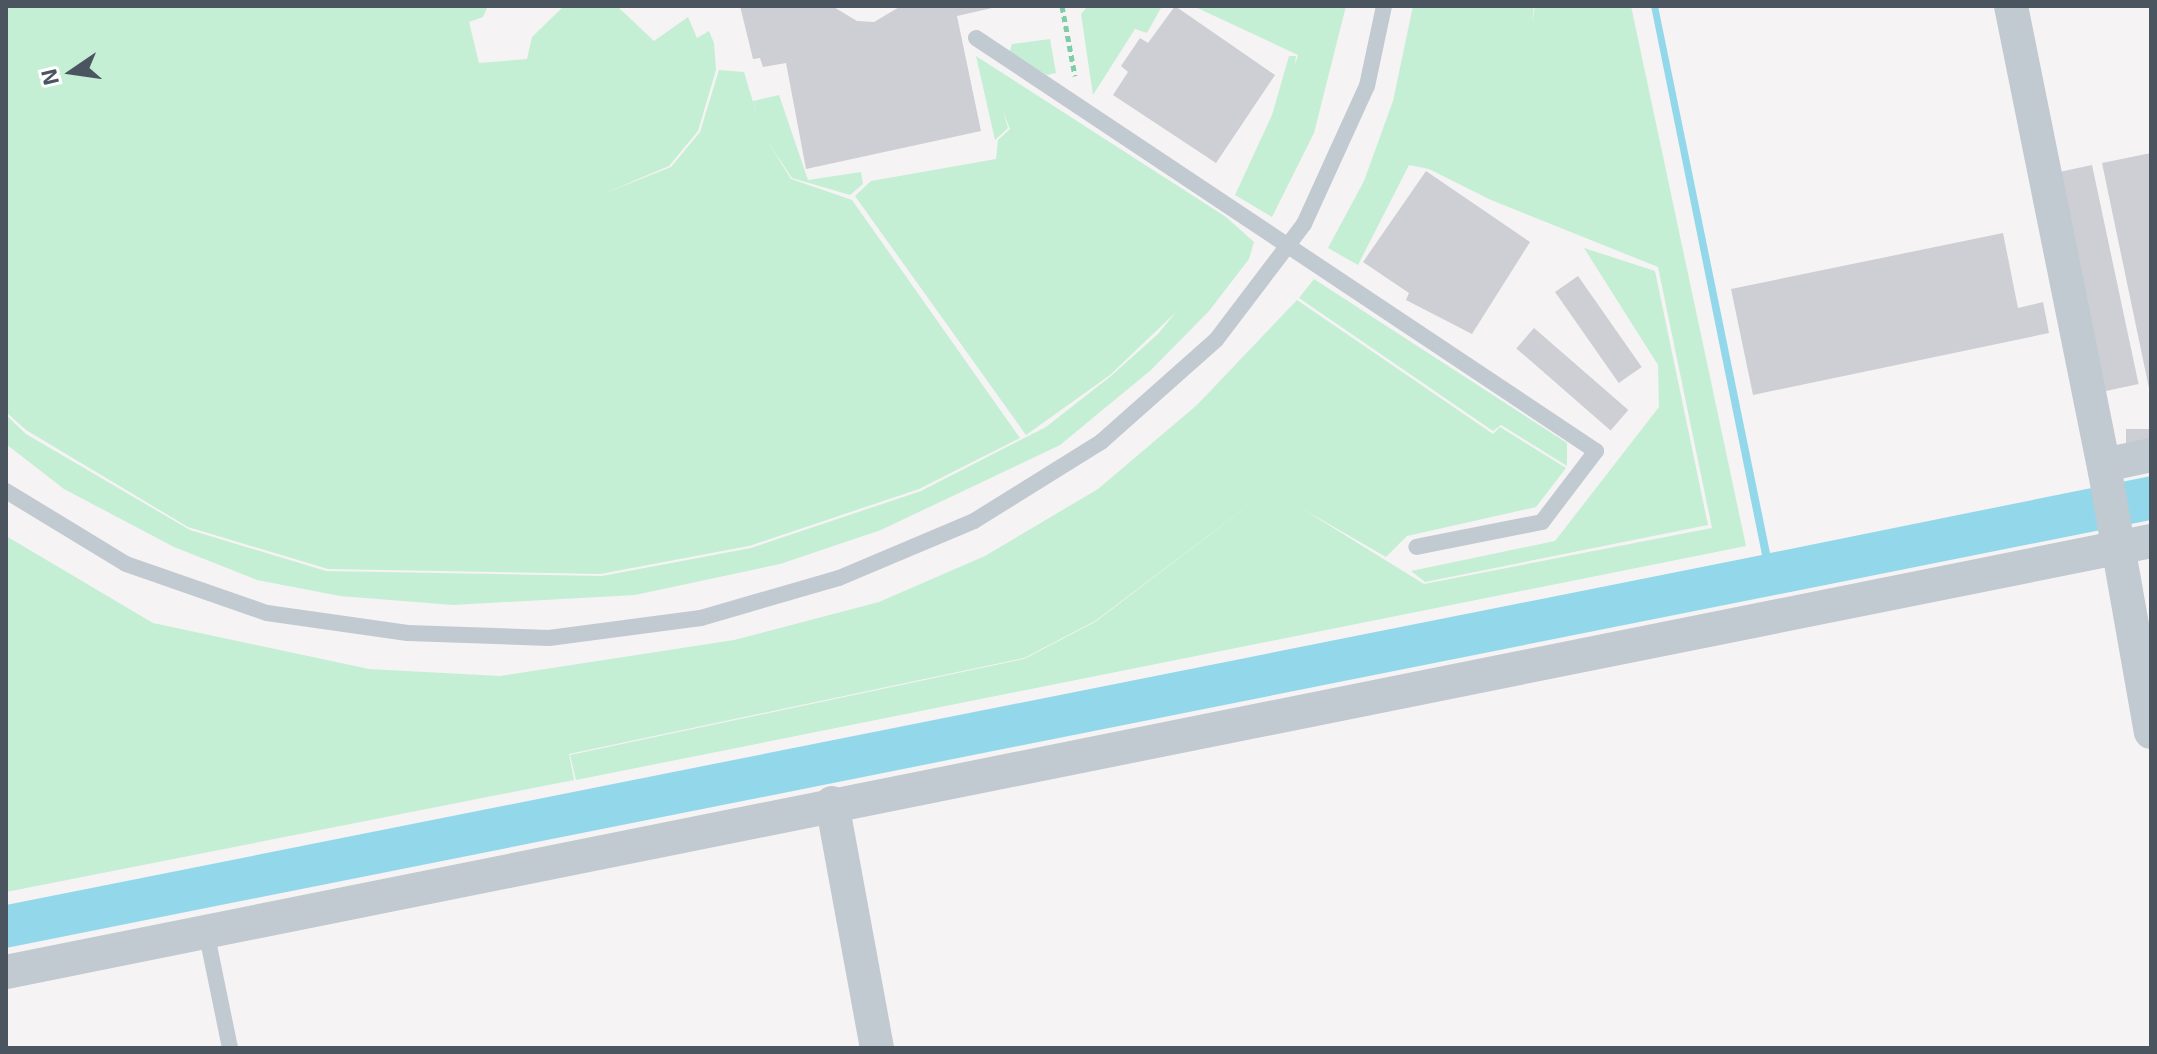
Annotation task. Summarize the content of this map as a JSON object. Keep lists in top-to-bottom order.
{
  "north": "left"
}
